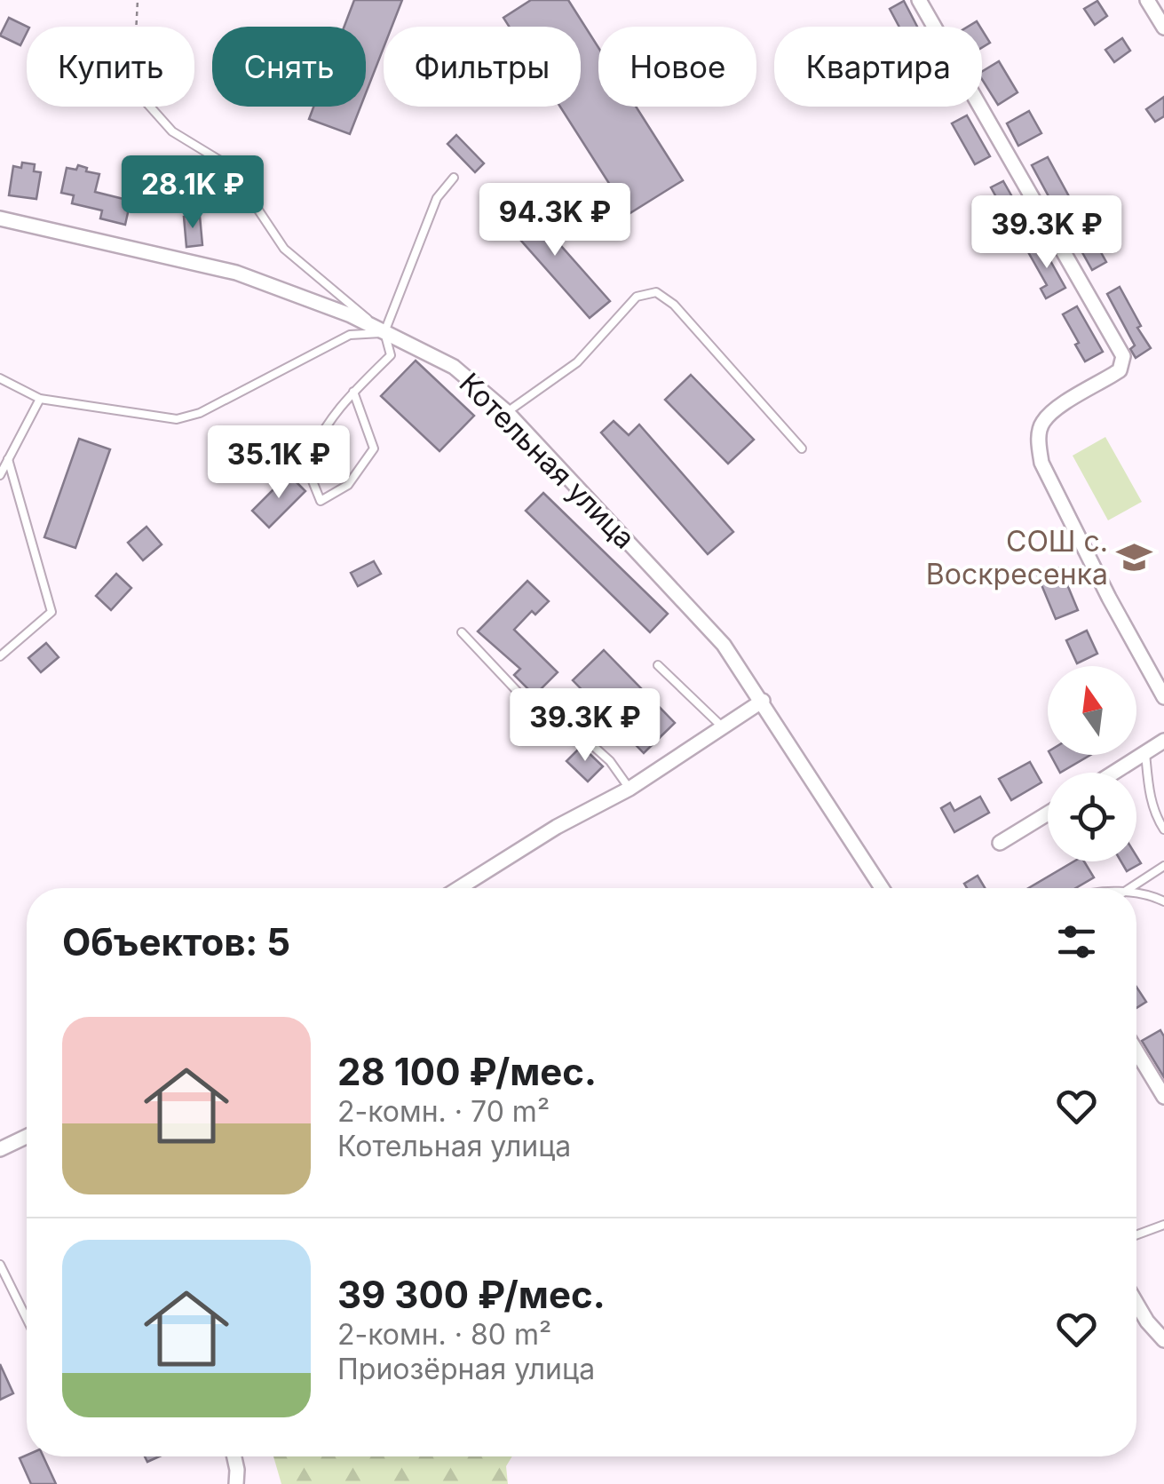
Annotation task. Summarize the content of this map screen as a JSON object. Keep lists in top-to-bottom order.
{
  "streets": {
    "street": ["Котельная улица"]
  },
  "places": {
    "school or university": ["СОШ с. Воскресенка"]
  },
  "north": "top",
  "page": {
    "chip": [
      "Купить",
      "Снять",
      "Фильтры",
      "Новое",
      "Квартира"
    ],
    "price": [
      "28.1K ₽",
      "94.3K ₽",
      "39.3K ₽",
      "35.1K ₽",
      "39.3K ₽"
    ],
    "heading": "Объектов: 5",
    "list": [
      {
        "name": "28 100 ₽/мес.",
        "note": "2-комн. · 70 m² · Котельная улица"
      },
      {
        "name": "39 300 ₽/мес.",
        "note": "2-комн. · 80 m² · Приозёрная улица"
      }
    ]
  }
}
